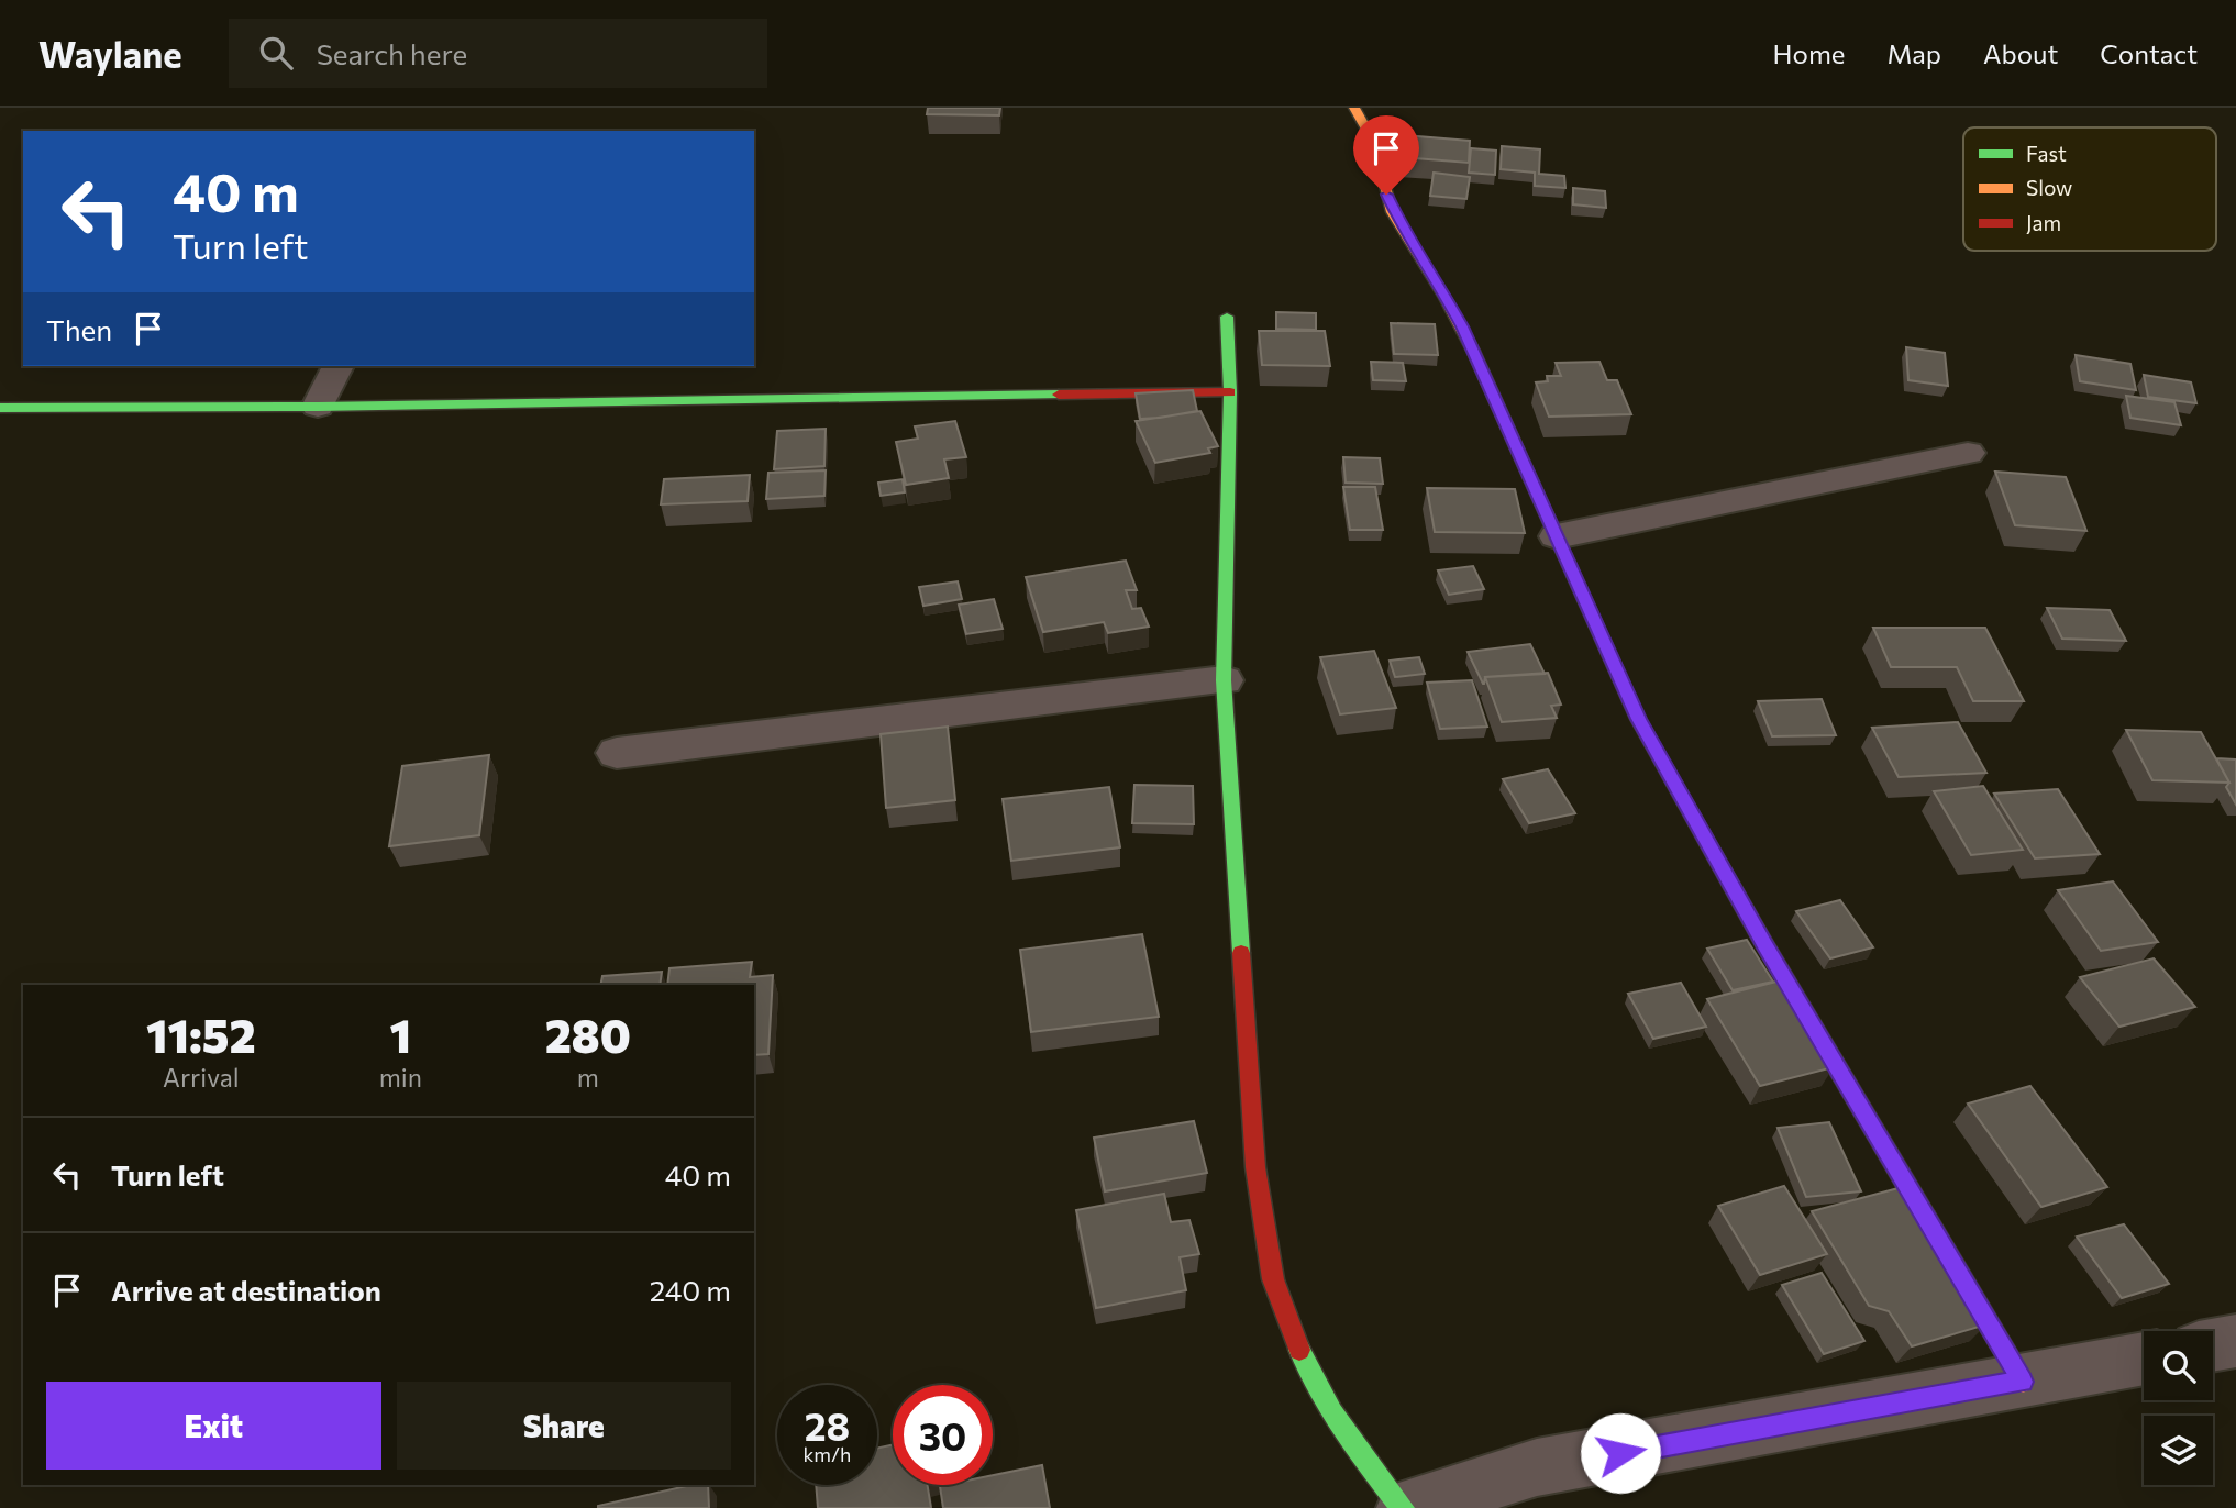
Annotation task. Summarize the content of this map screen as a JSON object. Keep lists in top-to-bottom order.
{
  "legend": ["Fast", "Slow", "Jam"],
  "page": {
    "header": "Waylane",
    "search": "Search here",
    "nav": [
      "Home",
      "Map",
      "About",
      "Contact"
    ],
    "turn": ["40 m", "Turn left"],
    "then": "Then",
    "eta": [
      "11:52",
      "Arrival",
      "1",
      "min",
      "280",
      "m"
    ],
    "list": [
      {
        "name": "Turn left",
        "value": "40 m"
      },
      {
        "name": "Arrive at destination",
        "value": "240 m"
      }
    ],
    "buttons": ["Exit", "Share"],
    "speed": "28 km/h",
    "limit": "30"
  }
}
